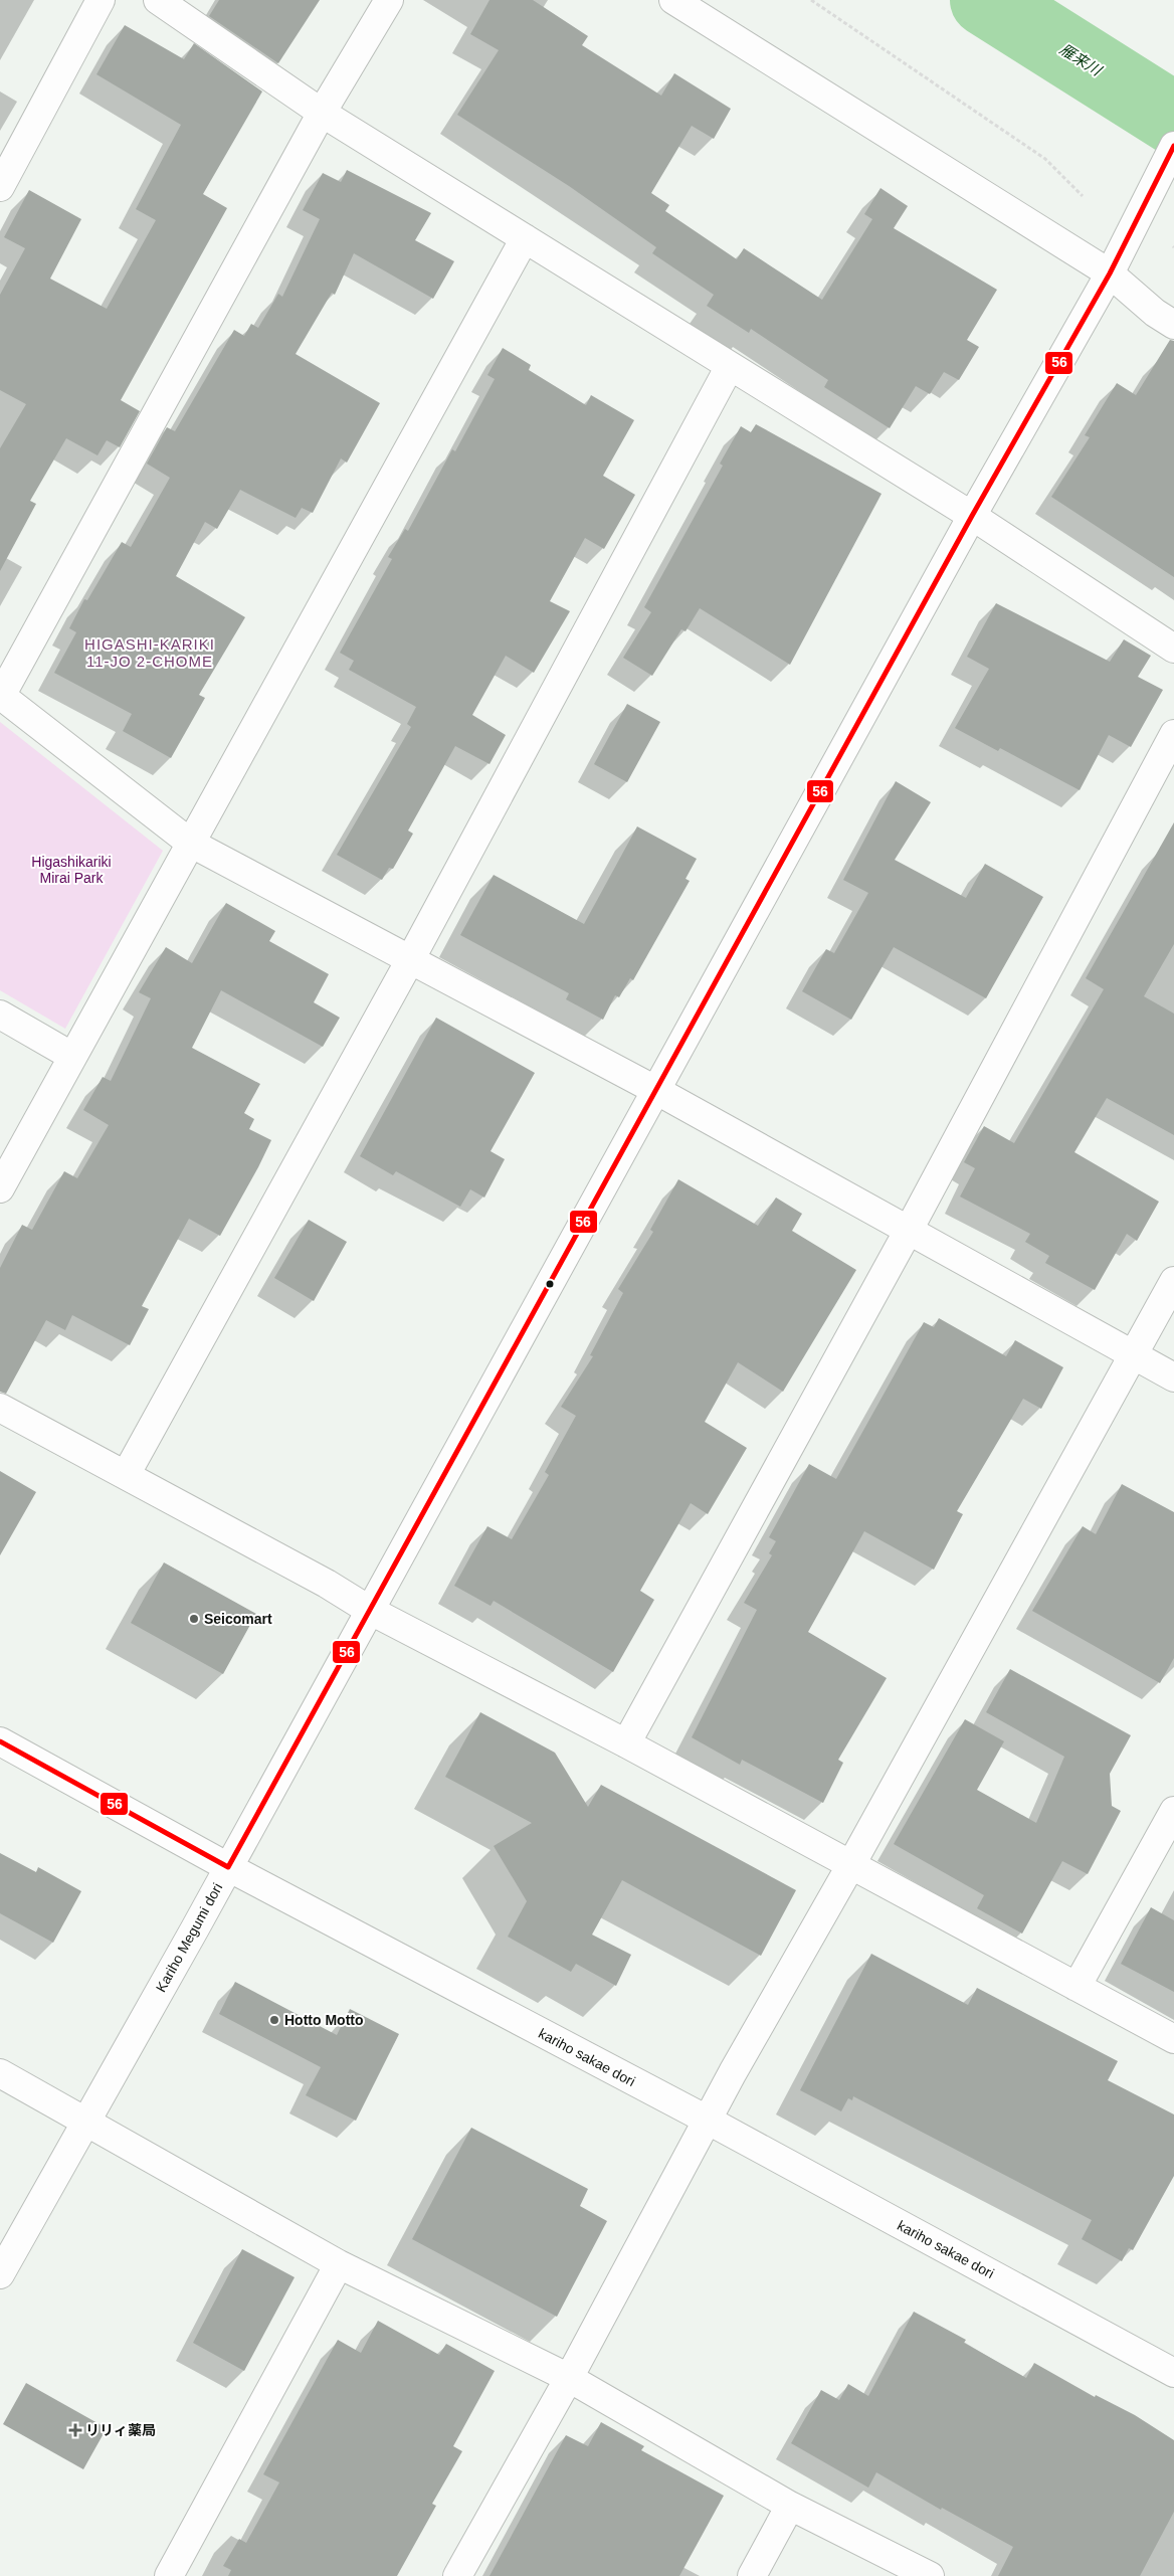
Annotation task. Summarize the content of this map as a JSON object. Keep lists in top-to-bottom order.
{
  "streets": {
    "street": ["Kariho Megumi dori", "kariho sakae dori"]
  },
  "crossings": [
    ["Kariho Megumi dori", "kariho sakae dori"]
  ],
  "districts": ["HIGASHI-KARIKI 11-JO 2-CHOME"],
  "water": ["雁来川"],
  "parks": ["Higashikariki Mirai Park"],
  "places": {
    "other": ["Seicomart", "Hotto Motto"],
    "health": ["リリィ薬局"]
  },
  "lines": ["transit line 56"]
}
